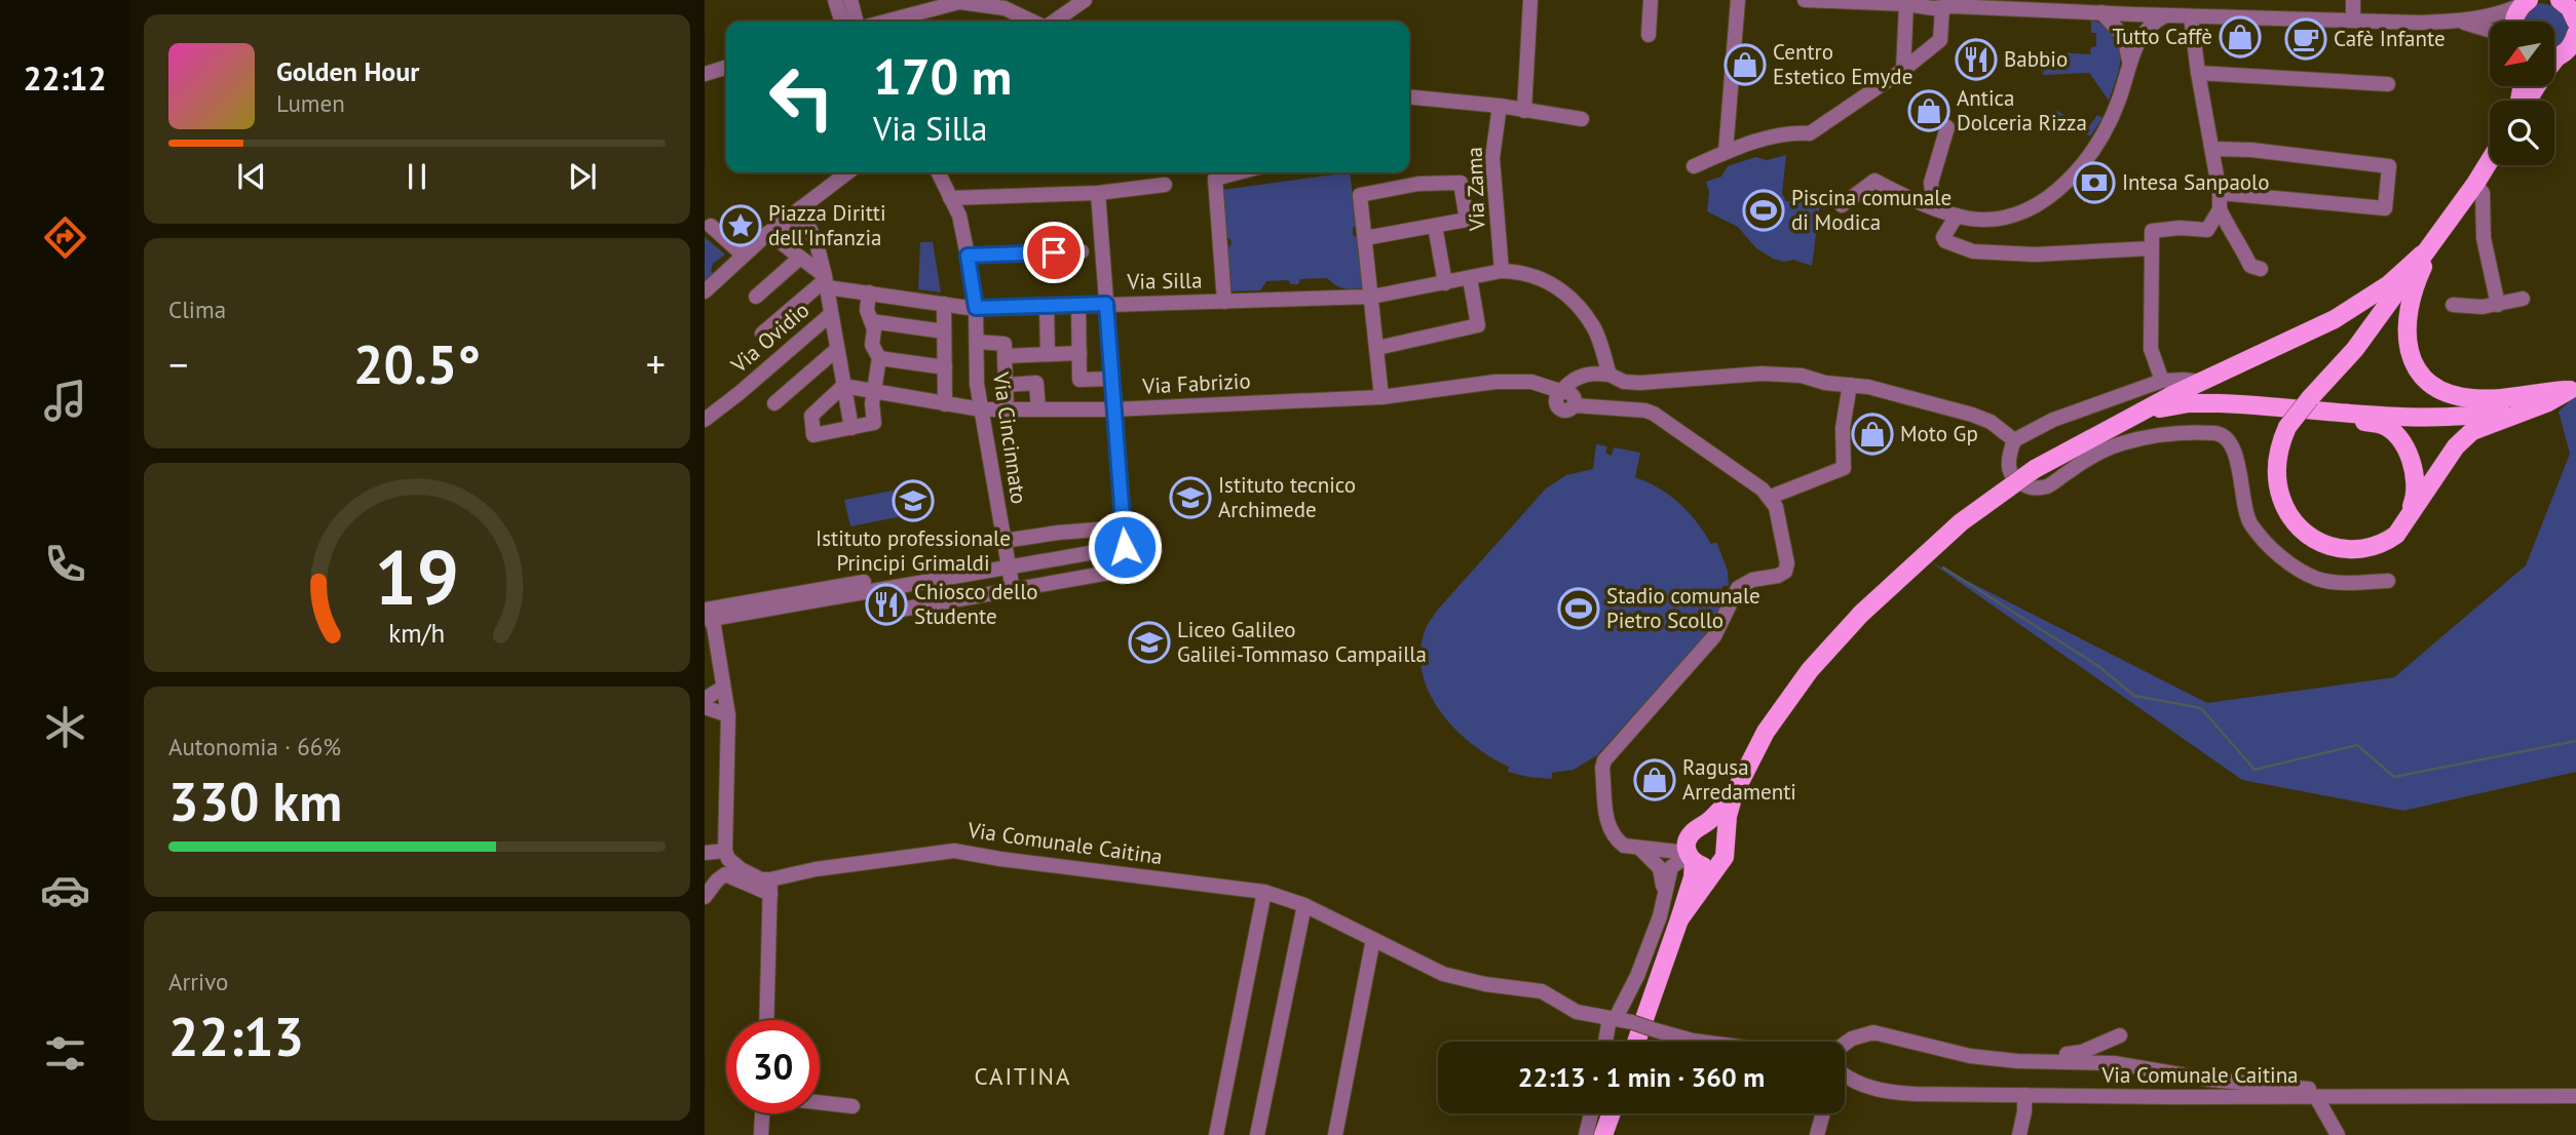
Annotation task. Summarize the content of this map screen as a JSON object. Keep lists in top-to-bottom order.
{
  "streets": {
    "street": [
      "Via Zama",
      "Via Silla",
      "Via Ovidio",
      "Via Fabrizio",
      "Via Cincinnato",
      "Via Comunale Caitina"
    ]
  },
  "crossings": [
    ["Via Zama", "Via Silla"],
    ["Via Silla", "Via Cincinnato"],
    ["Via Fabrizio", "Via Cincinnato"]
  ],
  "districts": ["CAITINA"],
  "places": {
    "shop": [
      "Tutto Caffè",
      "Centro Estetico Emyde",
      "Antica Dolceria Rizza",
      "Moto Gp",
      "Ragusa Arredamenti"
    ],
    "cafe": ["Cafè Infante"],
    "restaurant": ["Babbio", "Chiosco dello Studente"],
    "bank": ["Intesa Sanpaolo"],
    "sports": ["Piscina comunale di Modica", "Stadio comunale Pietro Scollo"],
    "place": ["Piazza Diritti dell'Infanzia"],
    "school or university": ["Istituto tecnico Archimede", "Istituto professionale Principi Grimaldi", "Liceo Galileo Galilei-Tommaso Campailla"]
  },
  "north": "bottom left",
  "page": {
    "tabs": "22:12",
    "turn": ["170 m", "Via Silla"],
    "song": ["Golden Hour", "Lumen"],
    "tile": [
      "Clima",
      ["Autonomia · 66%", "330 km"],
      ["Arrivo", "22:13"]
    ],
    "heat": ["−", "20.5°", "+"],
    "limit": "30",
    "trip": "22:13 · 1 min · 360 m",
    "gauge": ["19", "km/h"]
  }
}
